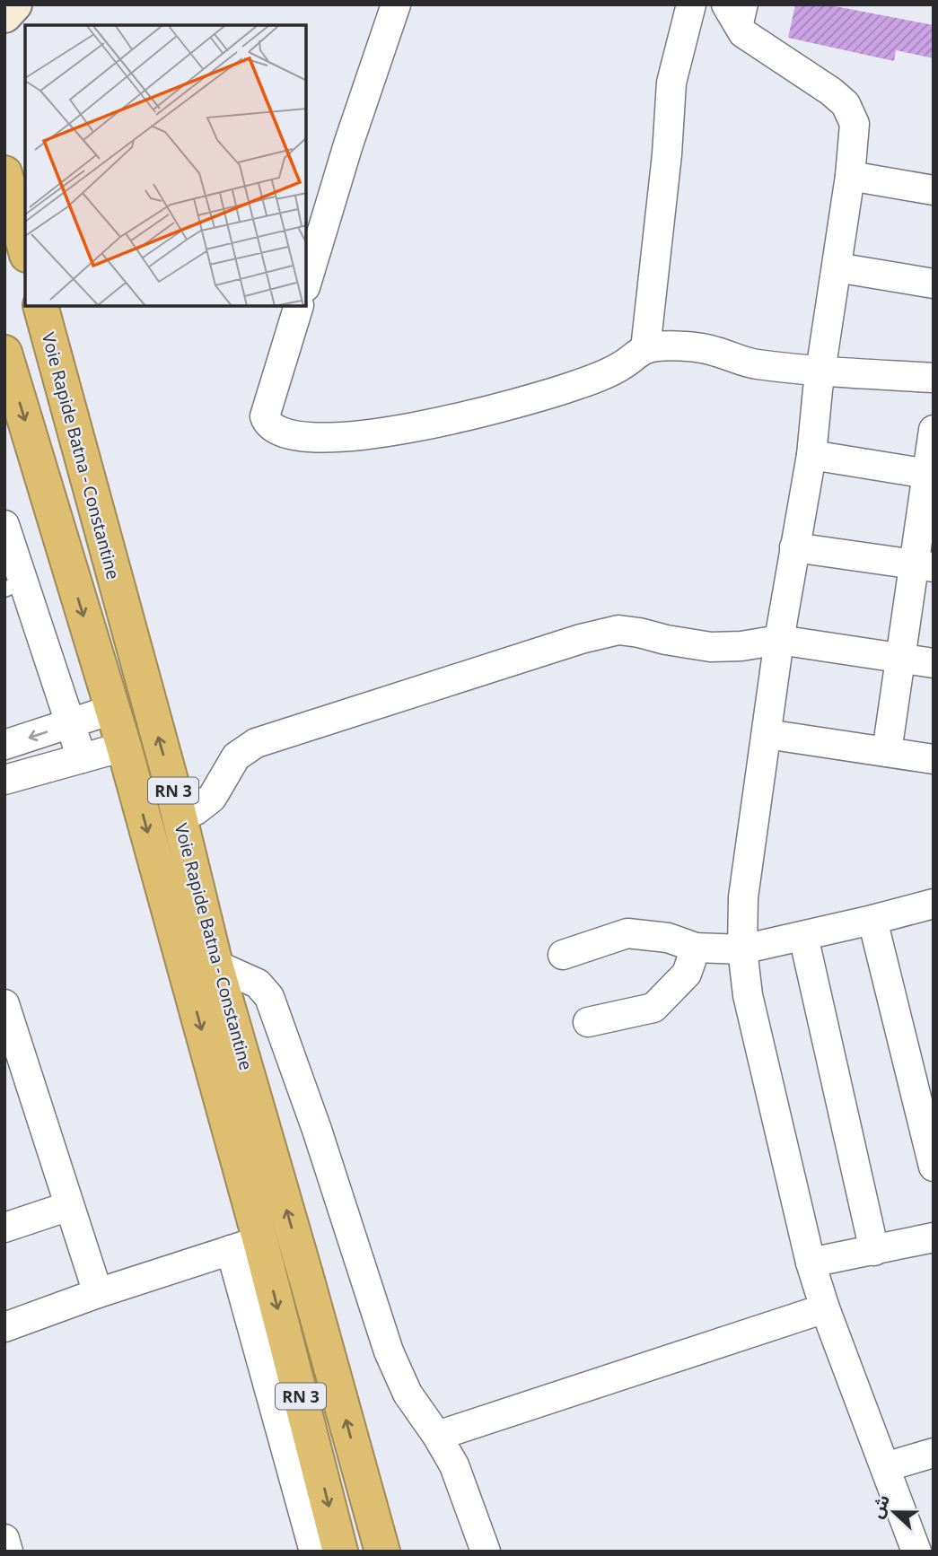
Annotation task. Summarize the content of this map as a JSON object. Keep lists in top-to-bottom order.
{
  "streets": {
    "highway": ["Voie Rapide Batna - Constantine", "RN 3"]
  },
  "north": "left"
}
